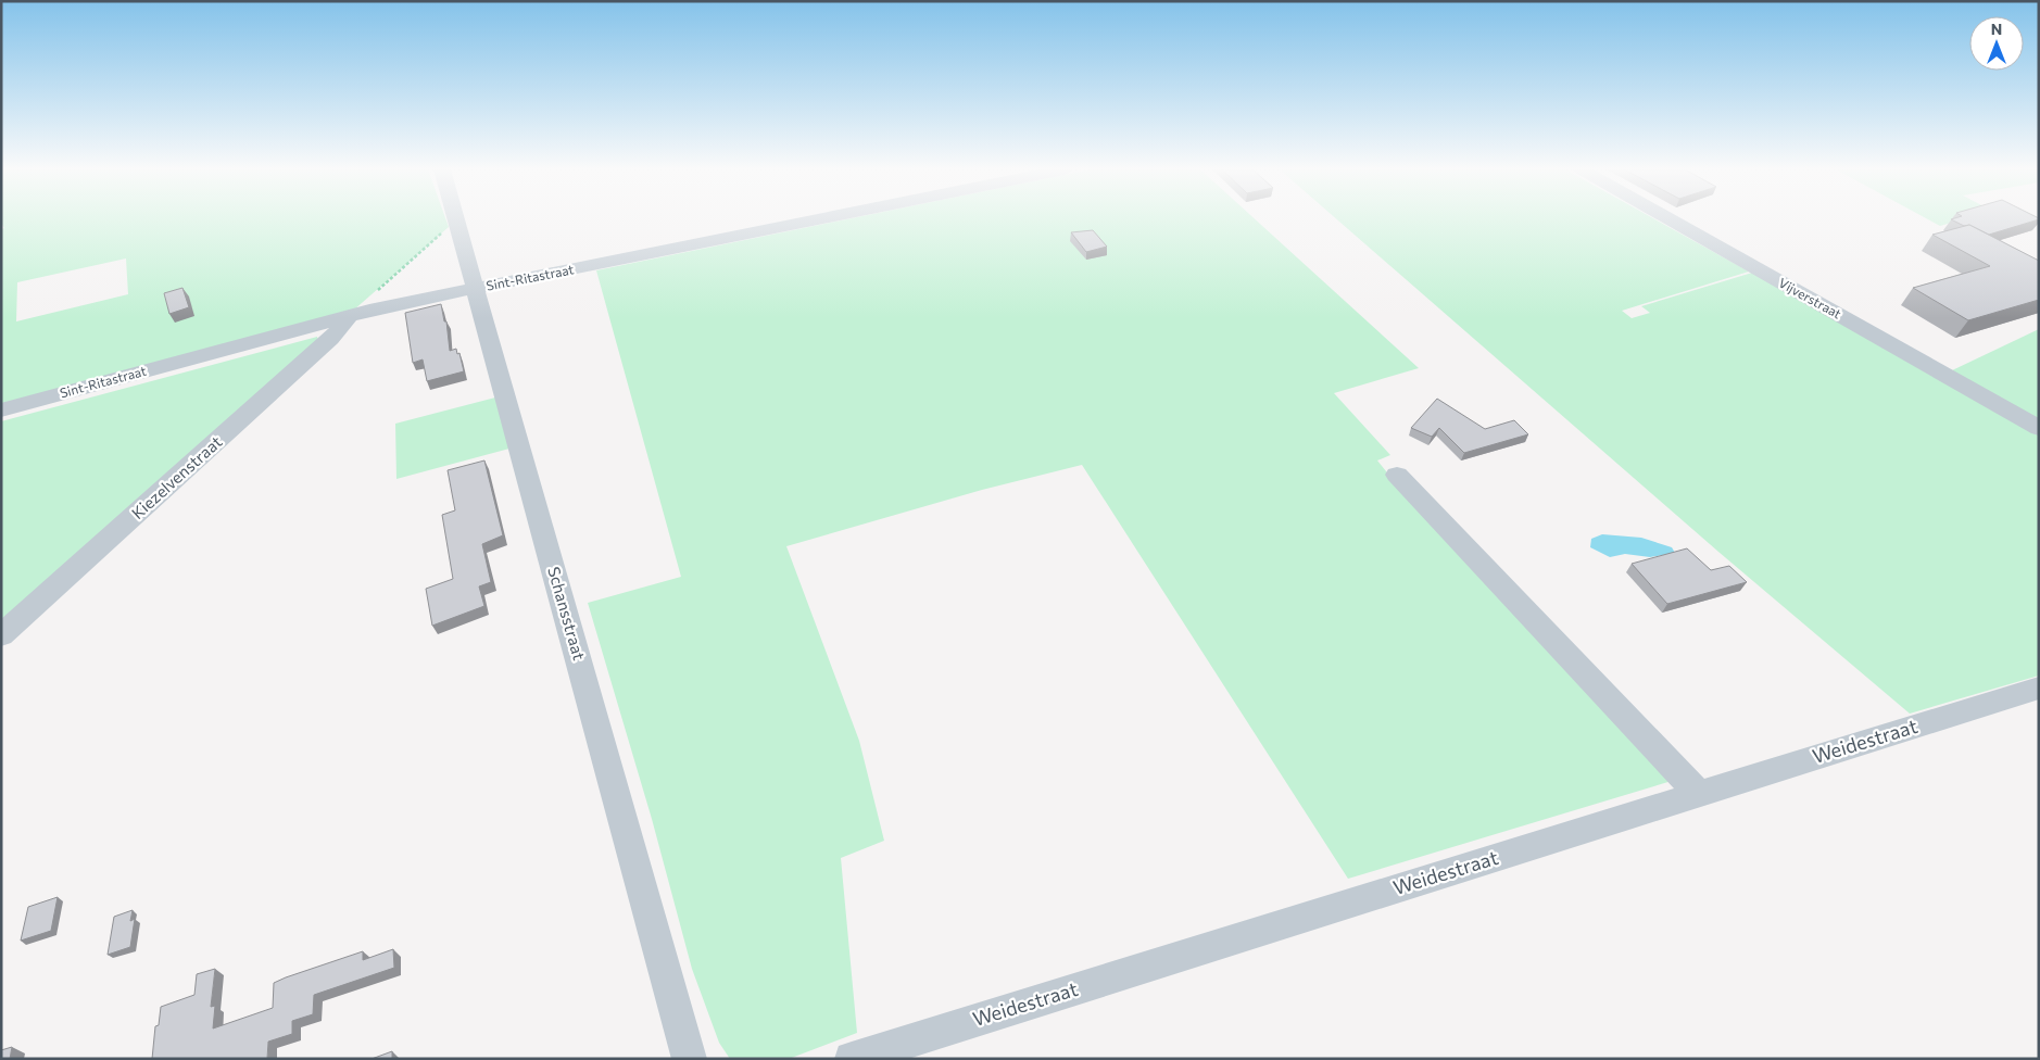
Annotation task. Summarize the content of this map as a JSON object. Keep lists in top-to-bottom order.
{
  "streets": {
    "street": [
      "Sint-Ritastraat",
      "Vijverstraat",
      "Kiezelvenstraat",
      "Schansstraat",
      "Weidestraat"
    ]
  },
  "crossings": [
    ["Sint-Ritastraat", "Kiezelvenstraat"],
    ["Sint-Ritastraat", "Schansstraat"]
  ],
  "north": "top"
}
